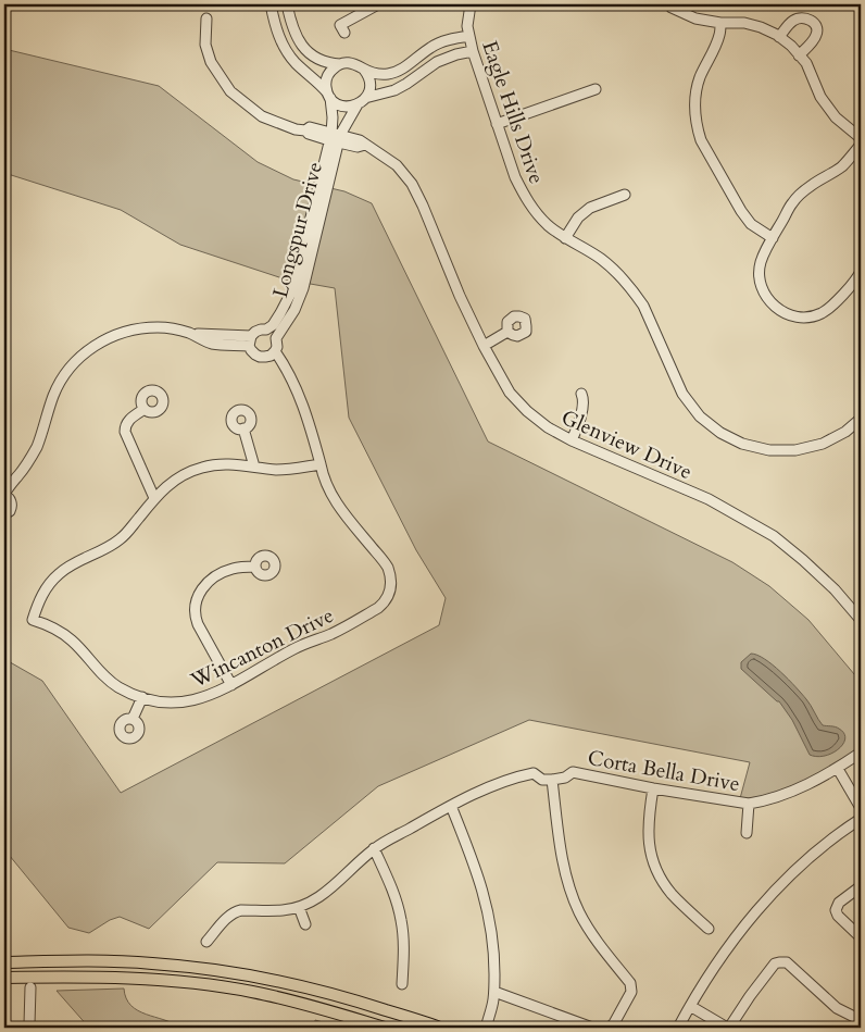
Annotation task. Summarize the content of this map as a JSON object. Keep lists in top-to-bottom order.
{
  "streets": {
    "street": [
      "Eagle Hills Drive",
      "Longspur Drive",
      "Glenview Drive",
      "Wincanton Drive",
      "Corta Bella Drive"
    ]
  },
  "crossings": [
    ["Longspur Drive", "Glenview Drive"]
  ]
}
